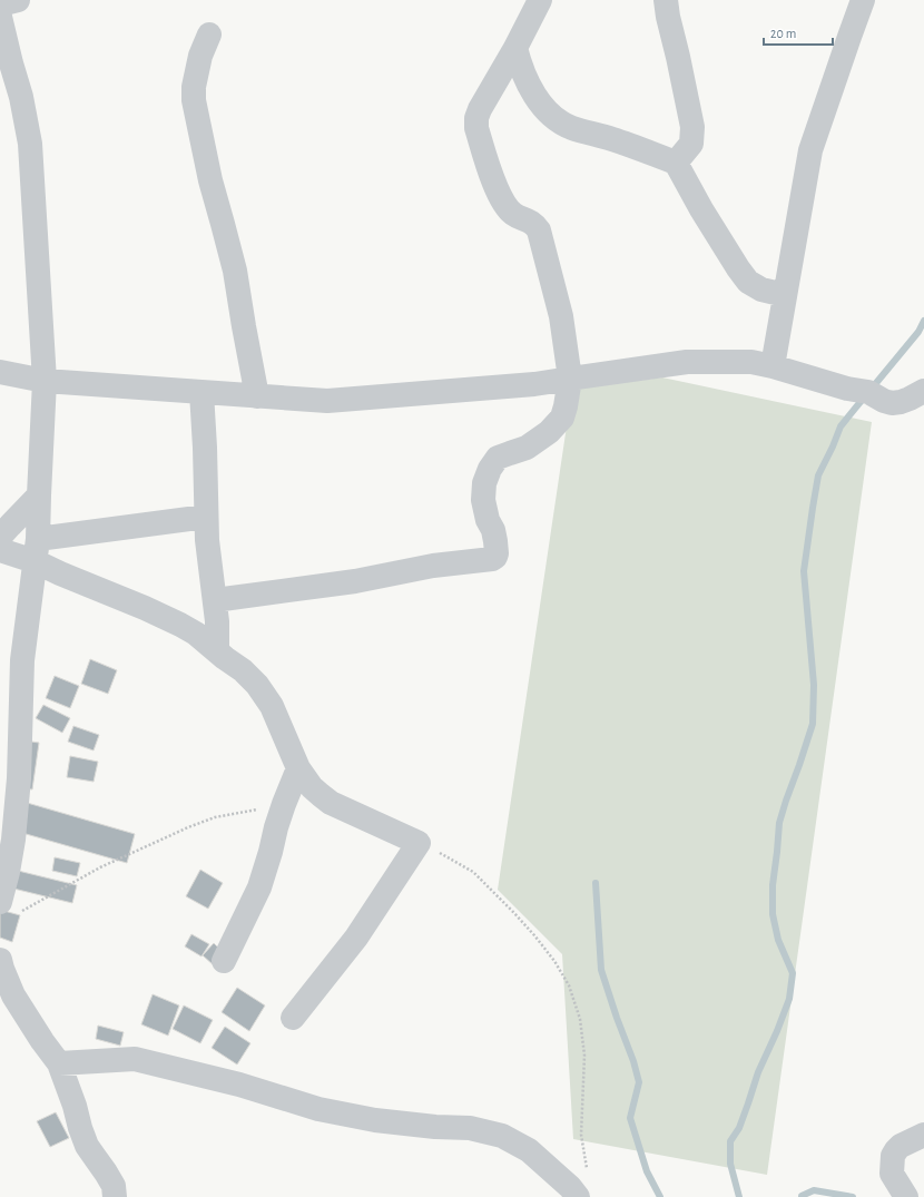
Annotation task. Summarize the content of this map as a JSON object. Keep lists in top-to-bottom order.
{
  "scale_bar": "20 m"
}
